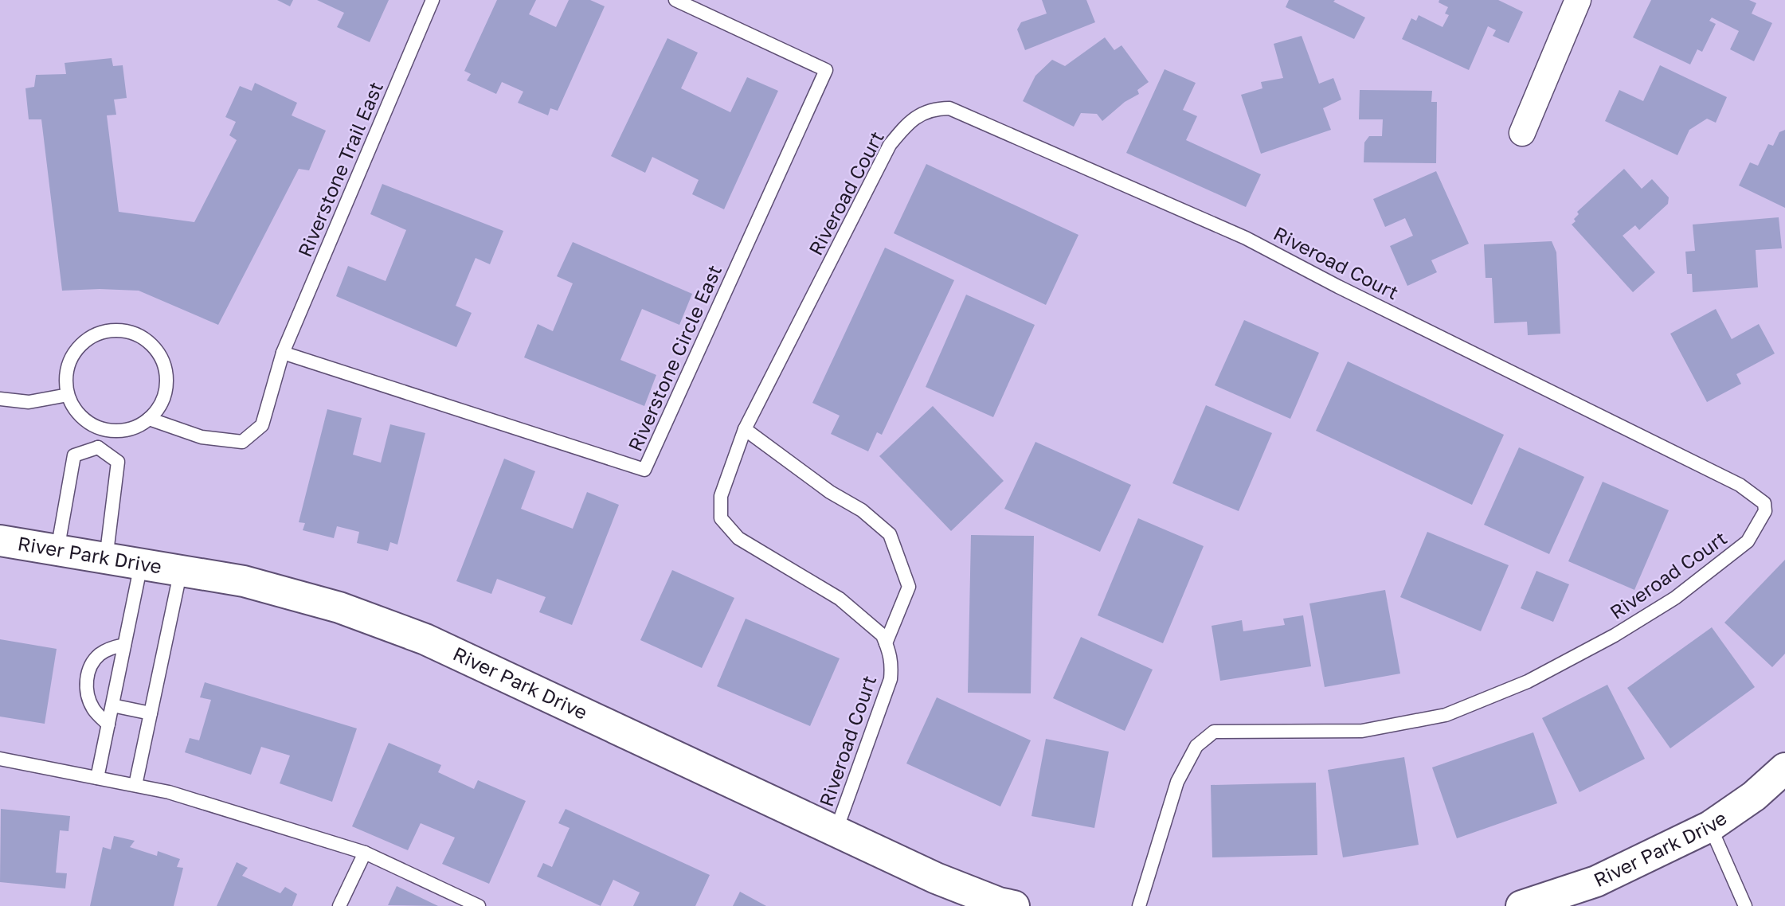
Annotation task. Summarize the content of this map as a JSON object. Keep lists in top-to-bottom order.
{
  "streets": {
    "street": ["River Park Drive"],
    "lane": ["Riverstone Trail East", "Riveroad Court", "Riverstone Circle East"]
  },
  "crossings": [
    ["Riverstone Trail East", "Riverstone Circle East"],
    ["Riveroad Court", "River Park Drive"]
  ]
}
